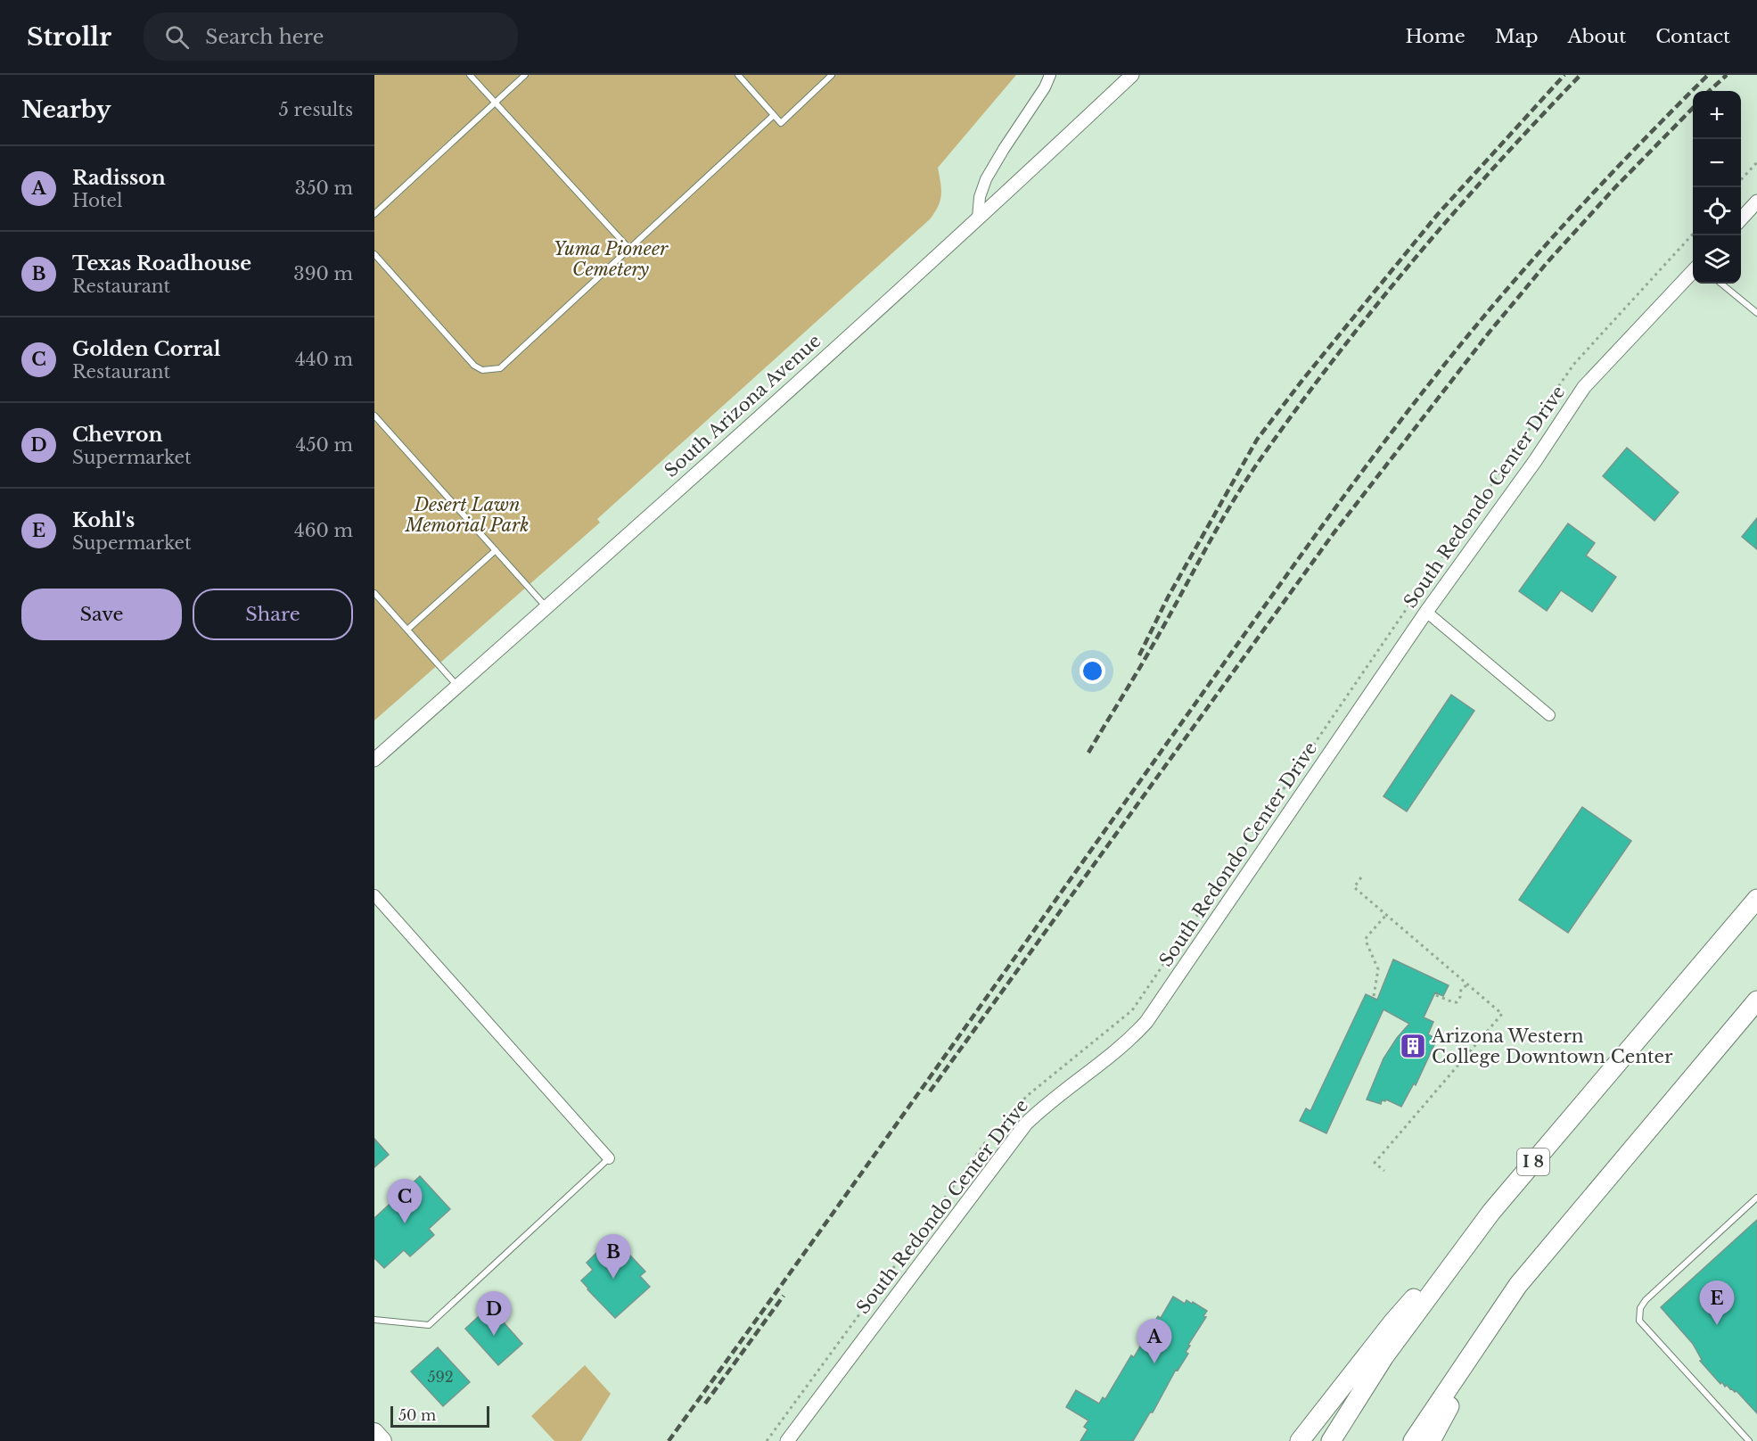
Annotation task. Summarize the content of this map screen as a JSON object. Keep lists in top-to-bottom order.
{
  "streets": {
    "highway": ["I 8"],
    "street": ["South Arizona Avenue", "South Redondo Center Drive"]
  },
  "parks": ["Yuma Pioneer Cemetery", "Desert Lawn Memorial Park"],
  "places": {
    "building": ["Arizona Western College Downtown Center"]
  },
  "house_numbers": ["592"],
  "scale_bar": "50 m",
  "page": {
    "header": "Strollr",
    "search": "Search here",
    "nav": [
      "Home",
      "Map",
      "About",
      "Contact"
    ],
    "heading": ["Nearby", "5 results"],
    "map_buttons": ["+", "−"],
    "list": [
      {
        "mark": "A",
        "name": "Radisson",
        "note": "Hotel",
        "value": "350 m"
      },
      {
        "mark": "B",
        "name": "Texas Roadhouse",
        "note": "Restaurant",
        "value": "390 m"
      },
      {
        "mark": "C",
        "name": "Golden Corral",
        "note": "Restaurant",
        "value": "440 m"
      },
      {
        "mark": "D",
        "name": "Chevron",
        "note": "Supermarket",
        "value": "450 m"
      },
      {
        "mark": "E",
        "name": "Kohl's",
        "note": "Supermarket",
        "value": "460 m"
      }
    ],
    "buttons": ["Save", "Share"],
    "pins": [
      "C",
      "B",
      "E",
      "D",
      "A"
    ],
    "scale": "50 m"
  }
}
